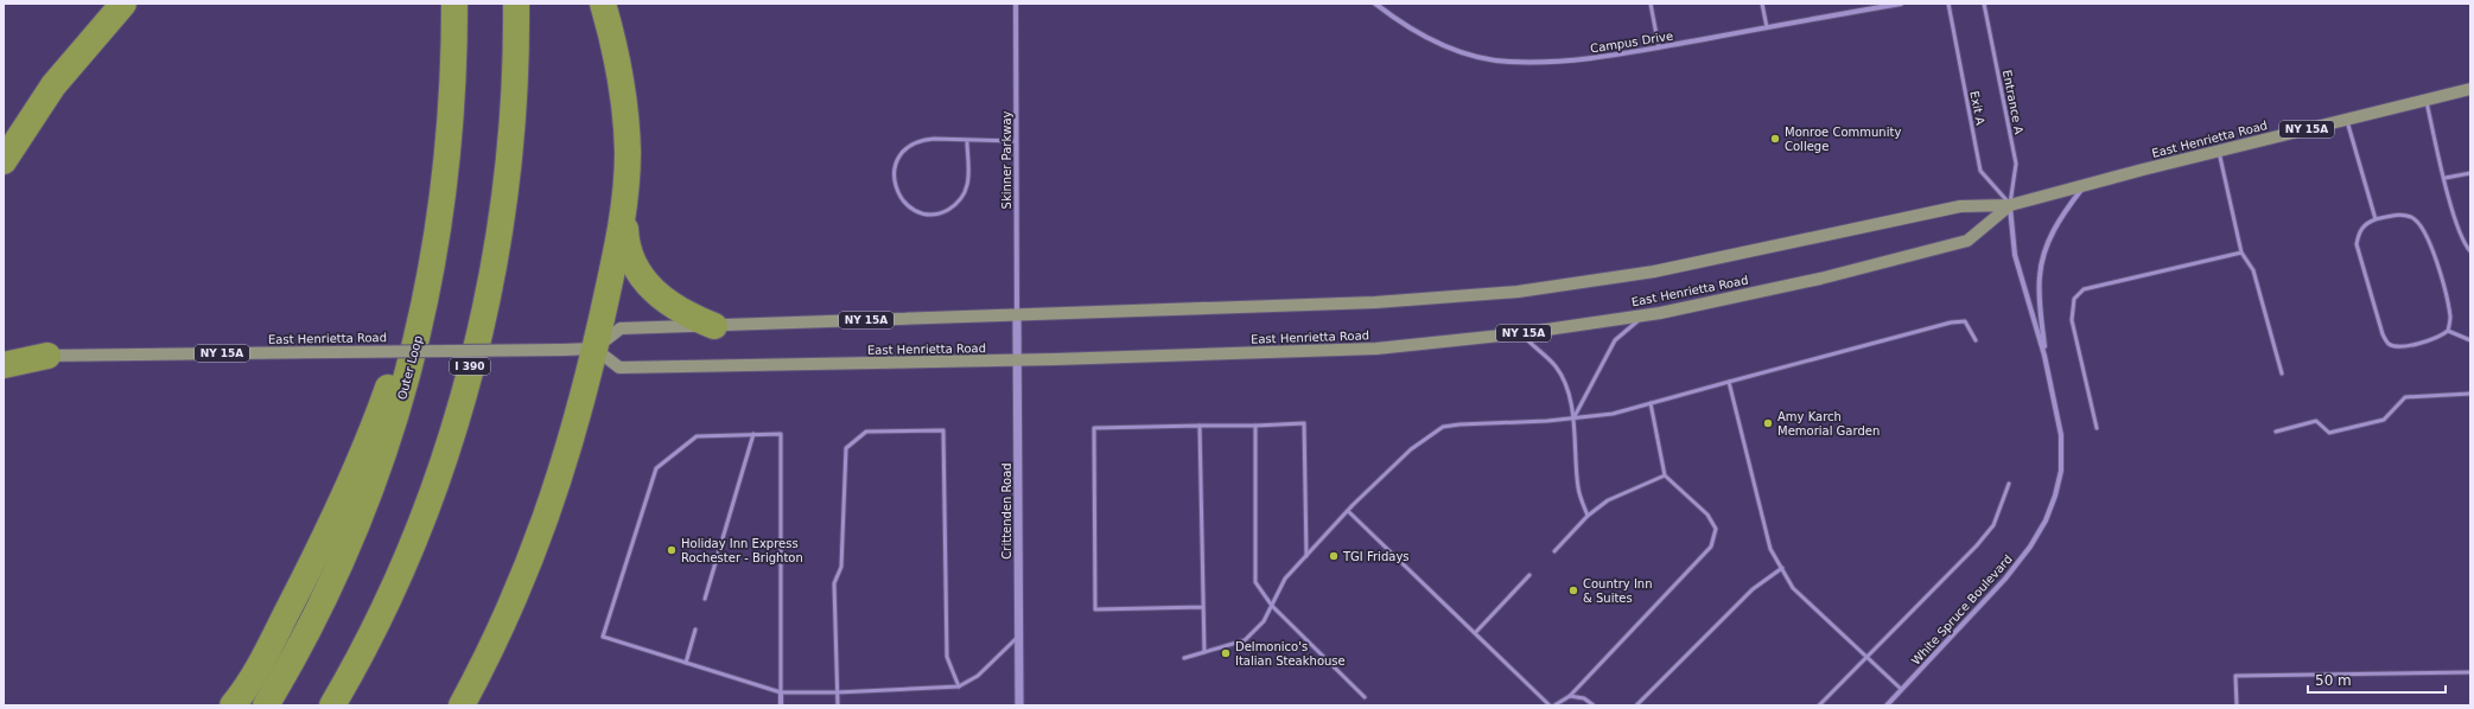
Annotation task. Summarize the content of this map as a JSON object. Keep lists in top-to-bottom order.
{
  "streets": {
    "highway": ["I 390", "Outer Loop"],
    "main road": ["NY 15A", "East Henrietta Road"],
    "street": [
      "Campus Drive",
      "Skinner Parkway",
      "Crittenden Road",
      "White Spruce Boulevard"
    ],
    "lane": ["Entrance A", "Exit A"]
  },
  "crossings": [
    ["Entrance A", "Exit A"],
    ["Entrance A", "East Henrietta Road"],
    ["Entrance A", "White Spruce Boulevard"],
    ["Exit A", "East Henrietta Road"],
    ["Exit A", "White Spruce Boulevard"],
    ["East Henrietta Road", "Skinner Parkway"],
    ["East Henrietta Road", "Crittenden Road"],
    ["East Henrietta Road", "White Spruce Boulevard"],
    ["Skinner Parkway", "Crittenden Road"]
  ],
  "places": [
    "Monroe Community College",
    "Amy Karch Memorial Garden",
    "Holiday Inn Express Rochester - Brighton",
    "TGI Fridays",
    "Country Inn & Suites",
    "Delmonico's Italian Steakhouse"
  ],
  "scale_bar": "50 m"
}
